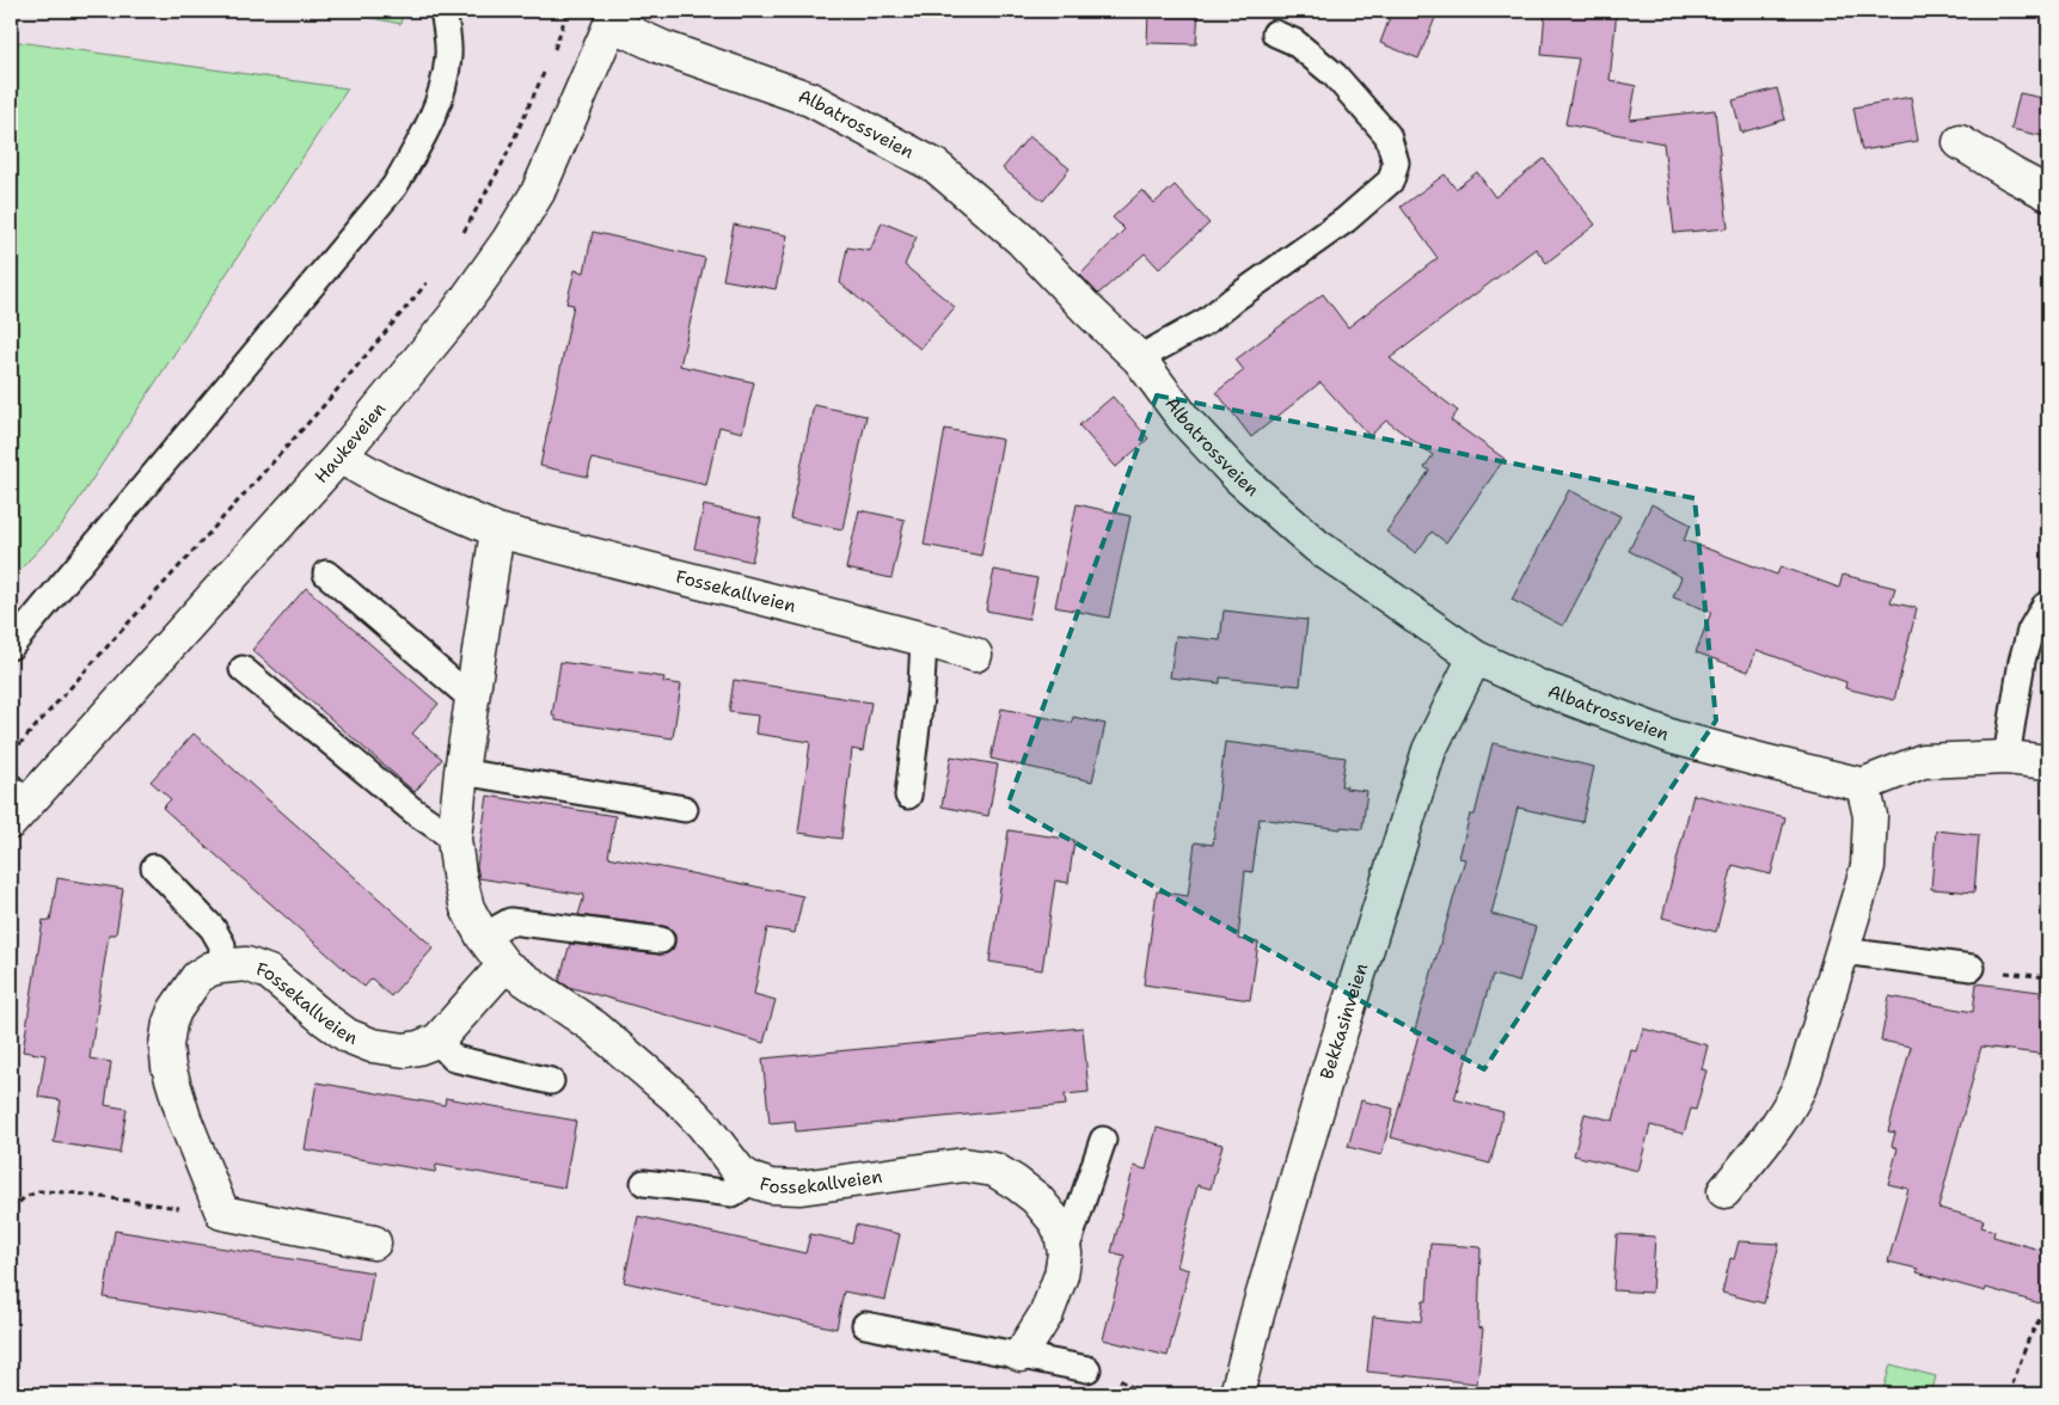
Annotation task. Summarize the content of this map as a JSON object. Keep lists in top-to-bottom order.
{
  "streets": {
    "street": [
      "Albatrossveien",
      "Haukeveien",
      "Fossekallveien",
      "Bekkasinveien"
    ]
  },
  "crossings": [
    ["Albatrossveien", "Haukeveien"],
    ["Albatrossveien", "Bekkasinveien"],
    ["Haukeveien", "Fossekallveien"]
  ]
}
